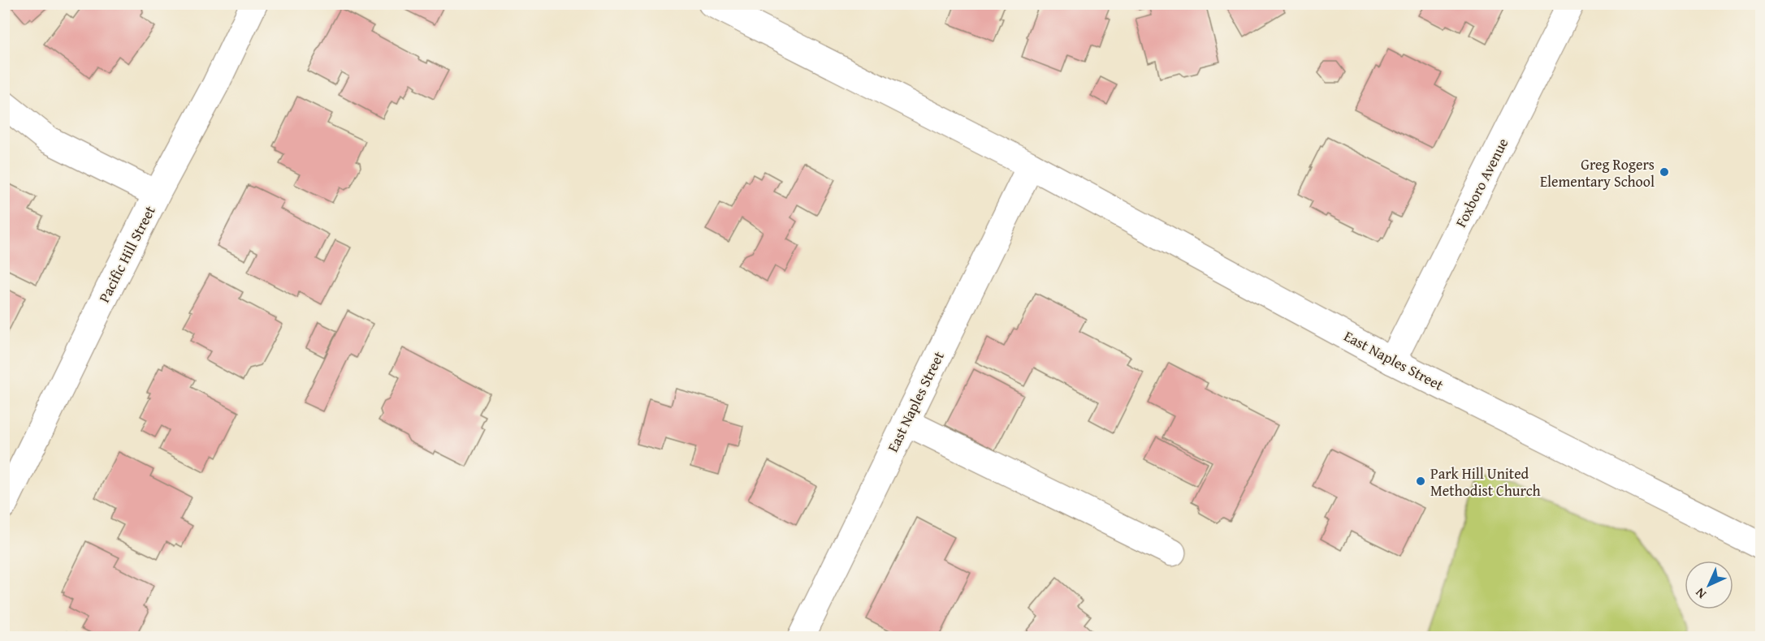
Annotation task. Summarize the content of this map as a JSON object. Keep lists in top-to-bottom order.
{
  "streets": {
    "street": ["Foxboro Avenue", "Pacific Hill Street", "East Naples Street"]
  },
  "crossings": [
    ["Foxboro Avenue", "East Naples Street"]
  ],
  "places": ["Greg Rogers Elementary School", "Park Hill United Methodist Church"],
  "north": "bottom left"
}
